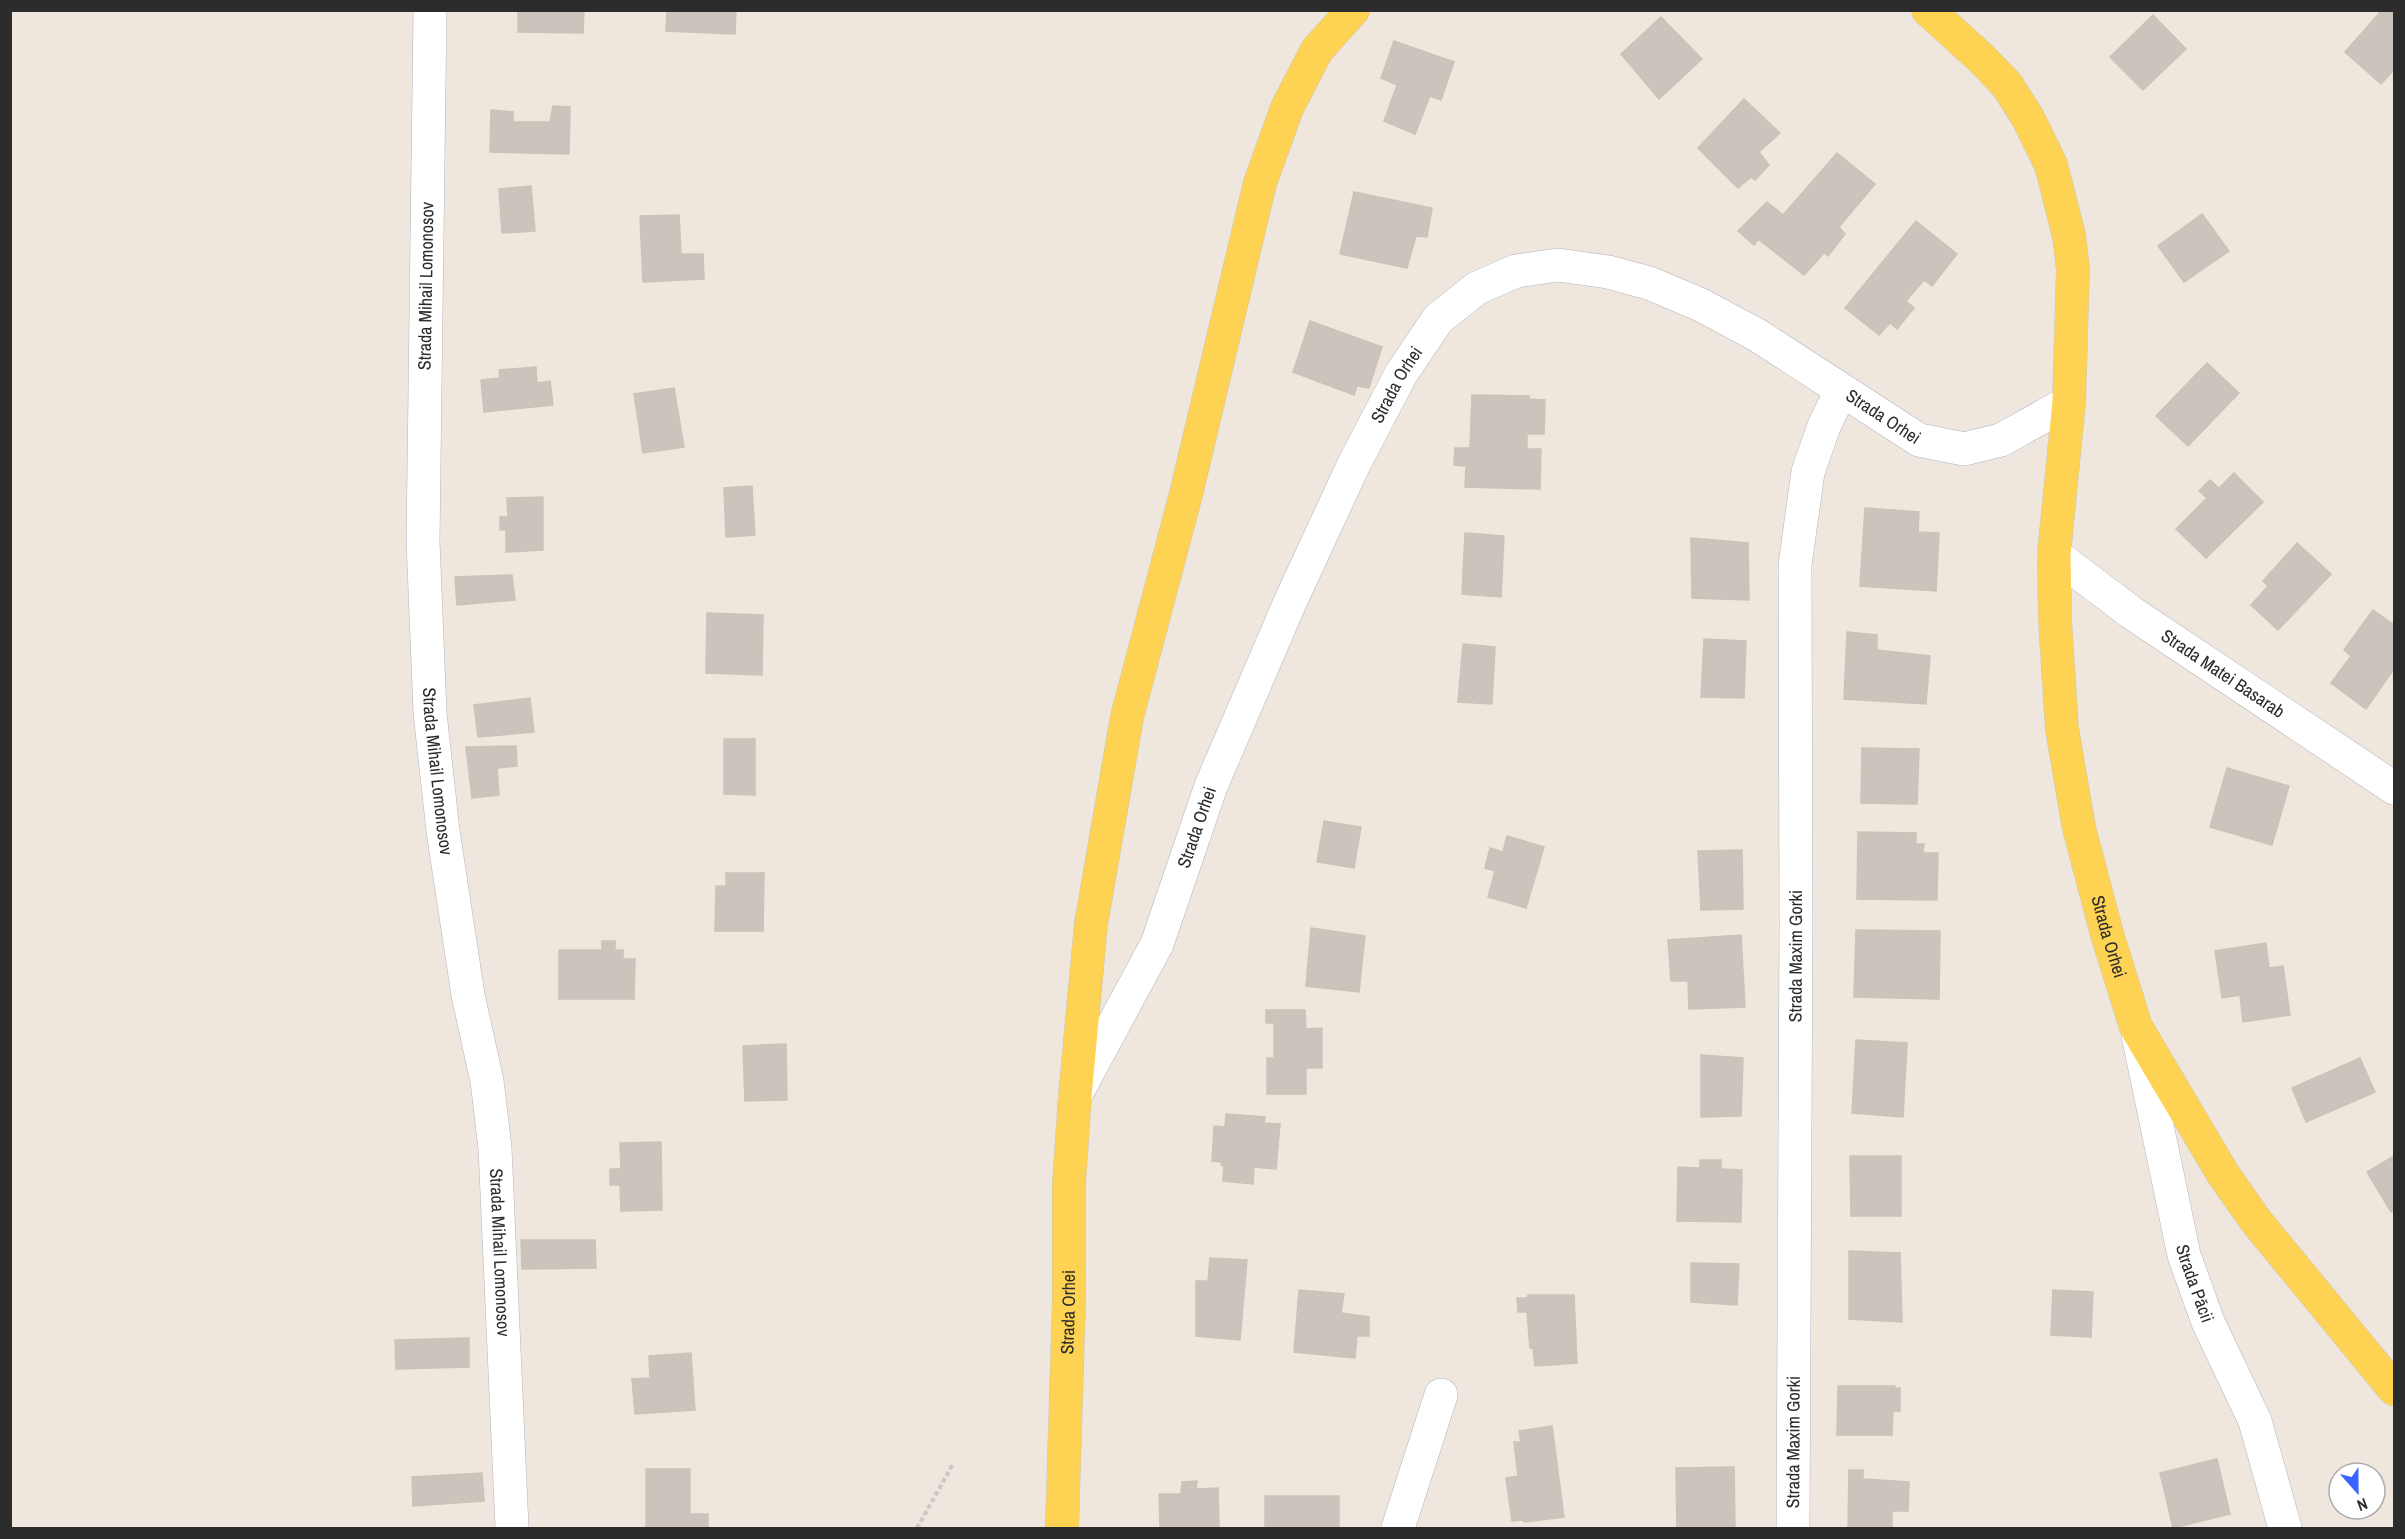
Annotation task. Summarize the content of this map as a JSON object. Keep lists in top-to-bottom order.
{
  "streets": {
    "main road": ["Strada Orhei"],
    "street": [
      "Strada Mihail Lomonosov",
      "Strada Matei Basarab",
      "Strada Maxim Gorki",
      "Strada Păcii"
    ]
  },
  "crossings": [
    ["Strada Orhei", "Strada Matei Basarab"],
    ["Strada Orhei", "Strada Maxim Gorki"],
    ["Strada Orhei", "Strada Păcii"]
  ],
  "north": "bottom"
}
